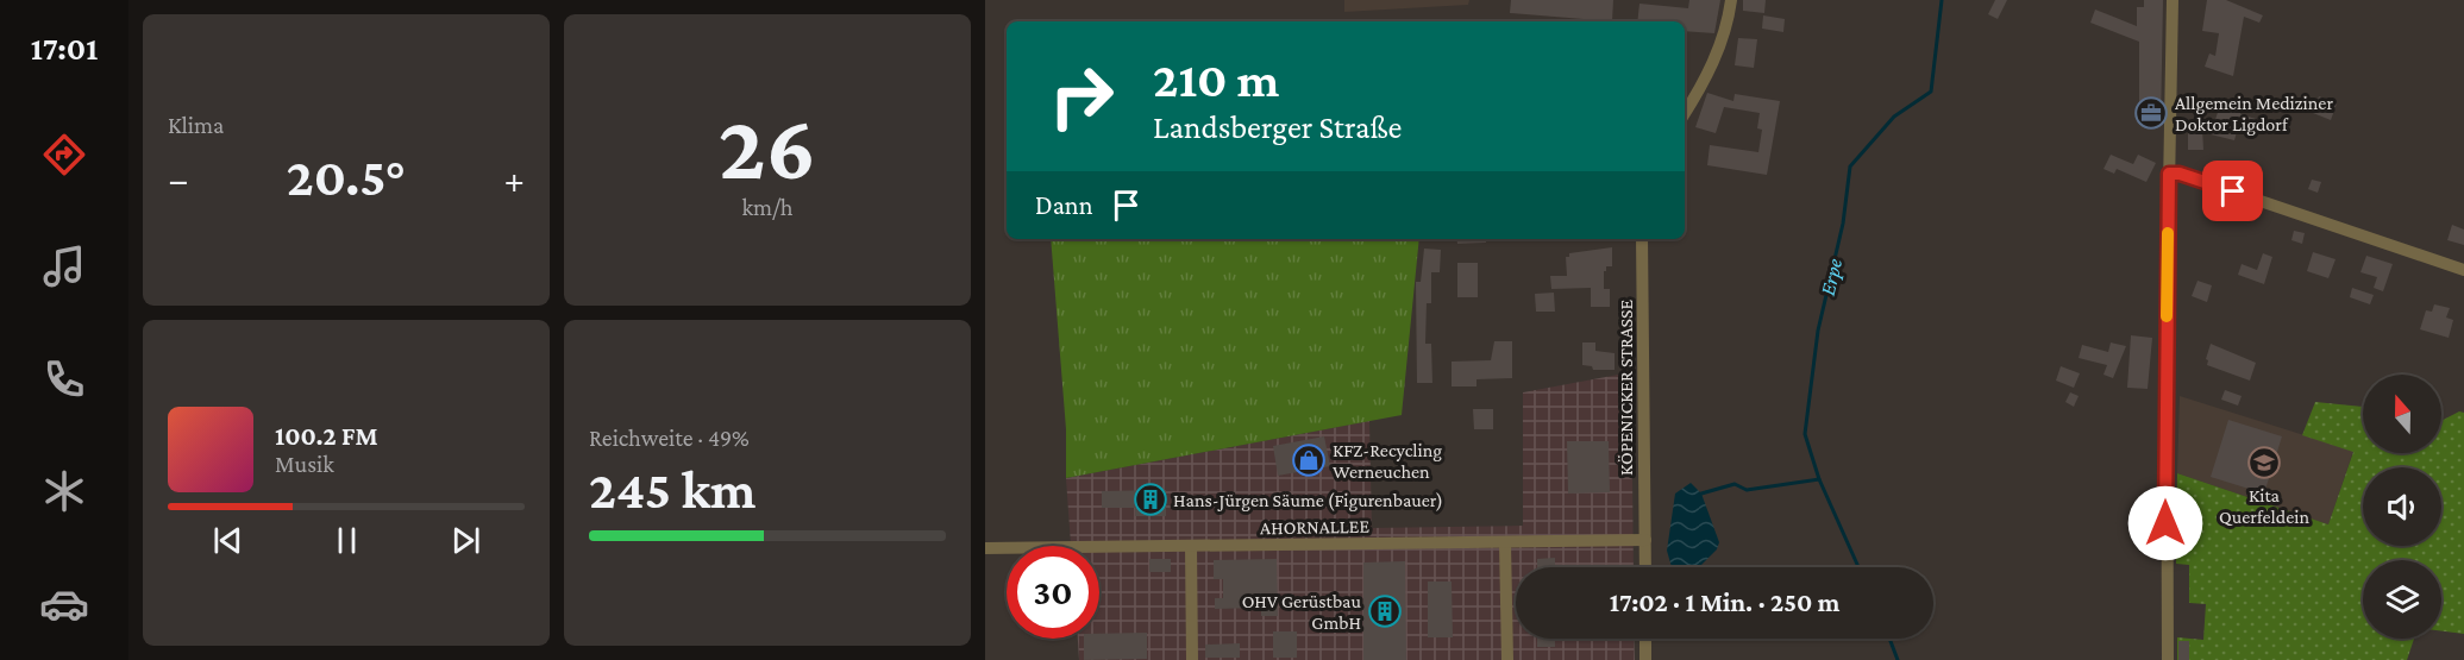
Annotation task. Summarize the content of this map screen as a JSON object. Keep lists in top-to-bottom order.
{
  "streets": {
    "street": ["KÖPENICKER STRASSE", "AHORNALLEE"]
  },
  "crossings": [
    ["KÖPENICKER STRASSE", "AHORNALLEE"]
  ],
  "water": ["Erpe"],
  "places": {
    "office": ["Allgemein Mediziner Doktor Ligdorf"],
    "shop": ["KFZ-Recycling Werneuchen"],
    "school or university": ["Kita Querfeldein"],
    "building": ["Hans-Jürgen Säume (Figurenbauer)", "OHV Gerüstbau GmbH"]
  },
  "north": "top",
  "page": {
    "tabs": "17:01",
    "tile": [
      "Klima",
      ["26", "km/h"],
      ["Reichweite · 49%", "245 km"]
    ],
    "turn": ["210 m", "Landsberger Straße"],
    "heat": ["−", "20.5°", "+"],
    "then": "Dann",
    "song": ["100.2 FM", "Musik"],
    "limit": "30",
    "trip": "17:02 · 1 Min. · 250 m"
  }
}
